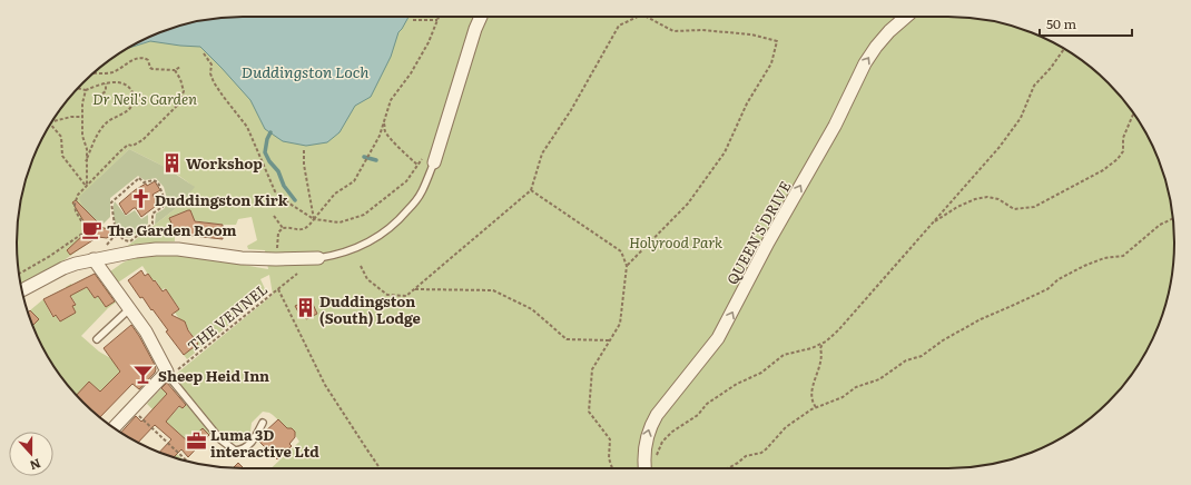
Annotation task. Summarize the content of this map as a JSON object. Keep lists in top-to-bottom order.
{
  "streets": {
    "street": ["QUEEN'S DRIVE"],
    "path": ["THE VENNEL"]
  },
  "one_way": ["QUEEN'S DRIVE"],
  "water": ["Duddingston Loch"],
  "parks": ["Dr Neil's Garden", "Holyrood Park"],
  "places": {
    "building": ["Workshop", "Duddingston (South) Lodge"],
    "church": ["Duddingston Kirk"],
    "cafe": ["The Garden Room"],
    "bar": ["Sheep Heid Inn"],
    "office": ["Luma 3D interactive Ltd"]
  },
  "scale_bar": "50 m",
  "north": "bottom"
}
